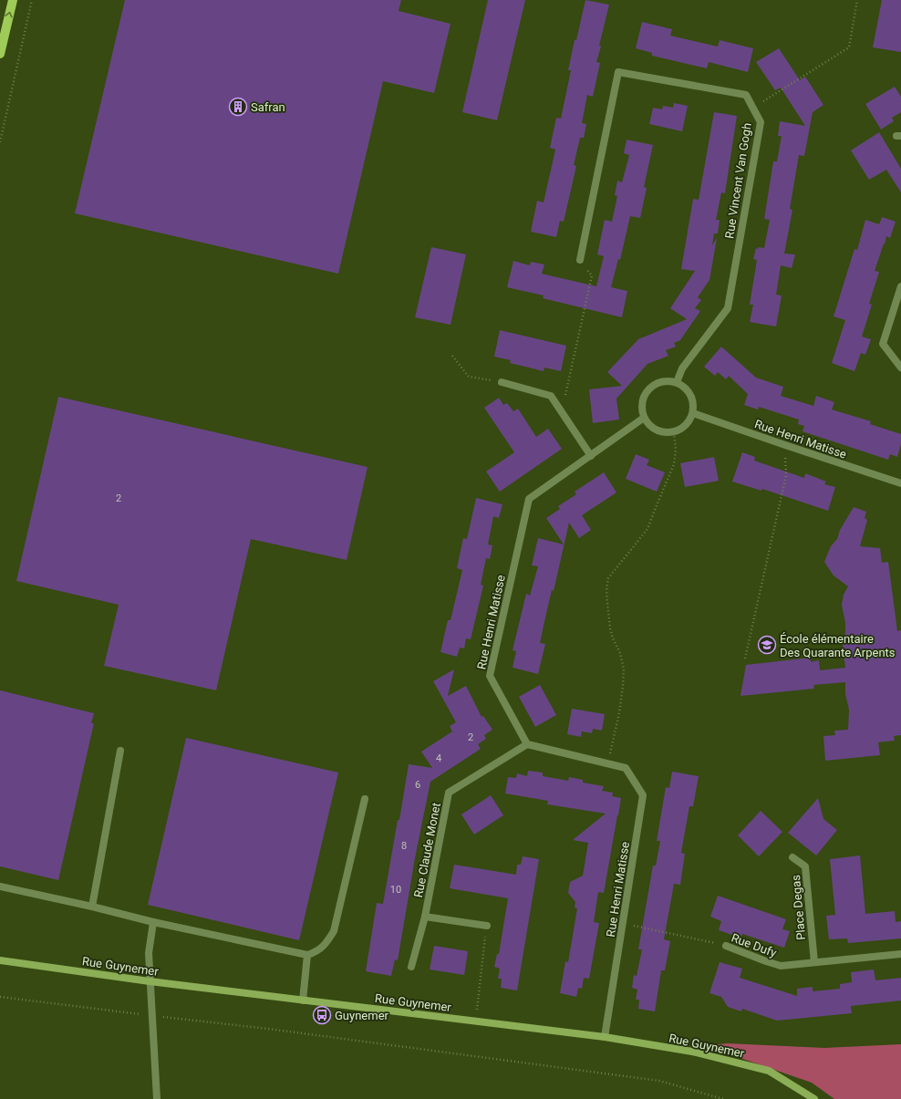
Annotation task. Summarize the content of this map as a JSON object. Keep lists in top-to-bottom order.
{
  "streets": {
    "street": [
      "Rue Vincent Van Gogh",
      "Rue Henri Matisse",
      "Rue Claude Monet",
      "Place Degas",
      "Rue Dufy",
      "Rue Guynemer"
    ]
  },
  "crossings": [
    ["Rue Vincent Van Gogh", "Rue Henri Matisse"],
    ["Rue Henri Matisse", "Rue Claude Monet"],
    ["Rue Henri Matisse", "Rue Dufy"],
    ["Rue Henri Matisse", "Rue Guynemer"],
    ["Place Degas", "Rue Dufy"]
  ],
  "places": {
    "building": ["Safran"],
    "school or university": ["École élémentaire Des Quarante Arpents"],
    "bus stop": ["Guynemer"]
  },
  "house_numbers": [
    "2",
    "2",
    "4",
    "6",
    "8",
    "10"
  ]
}
